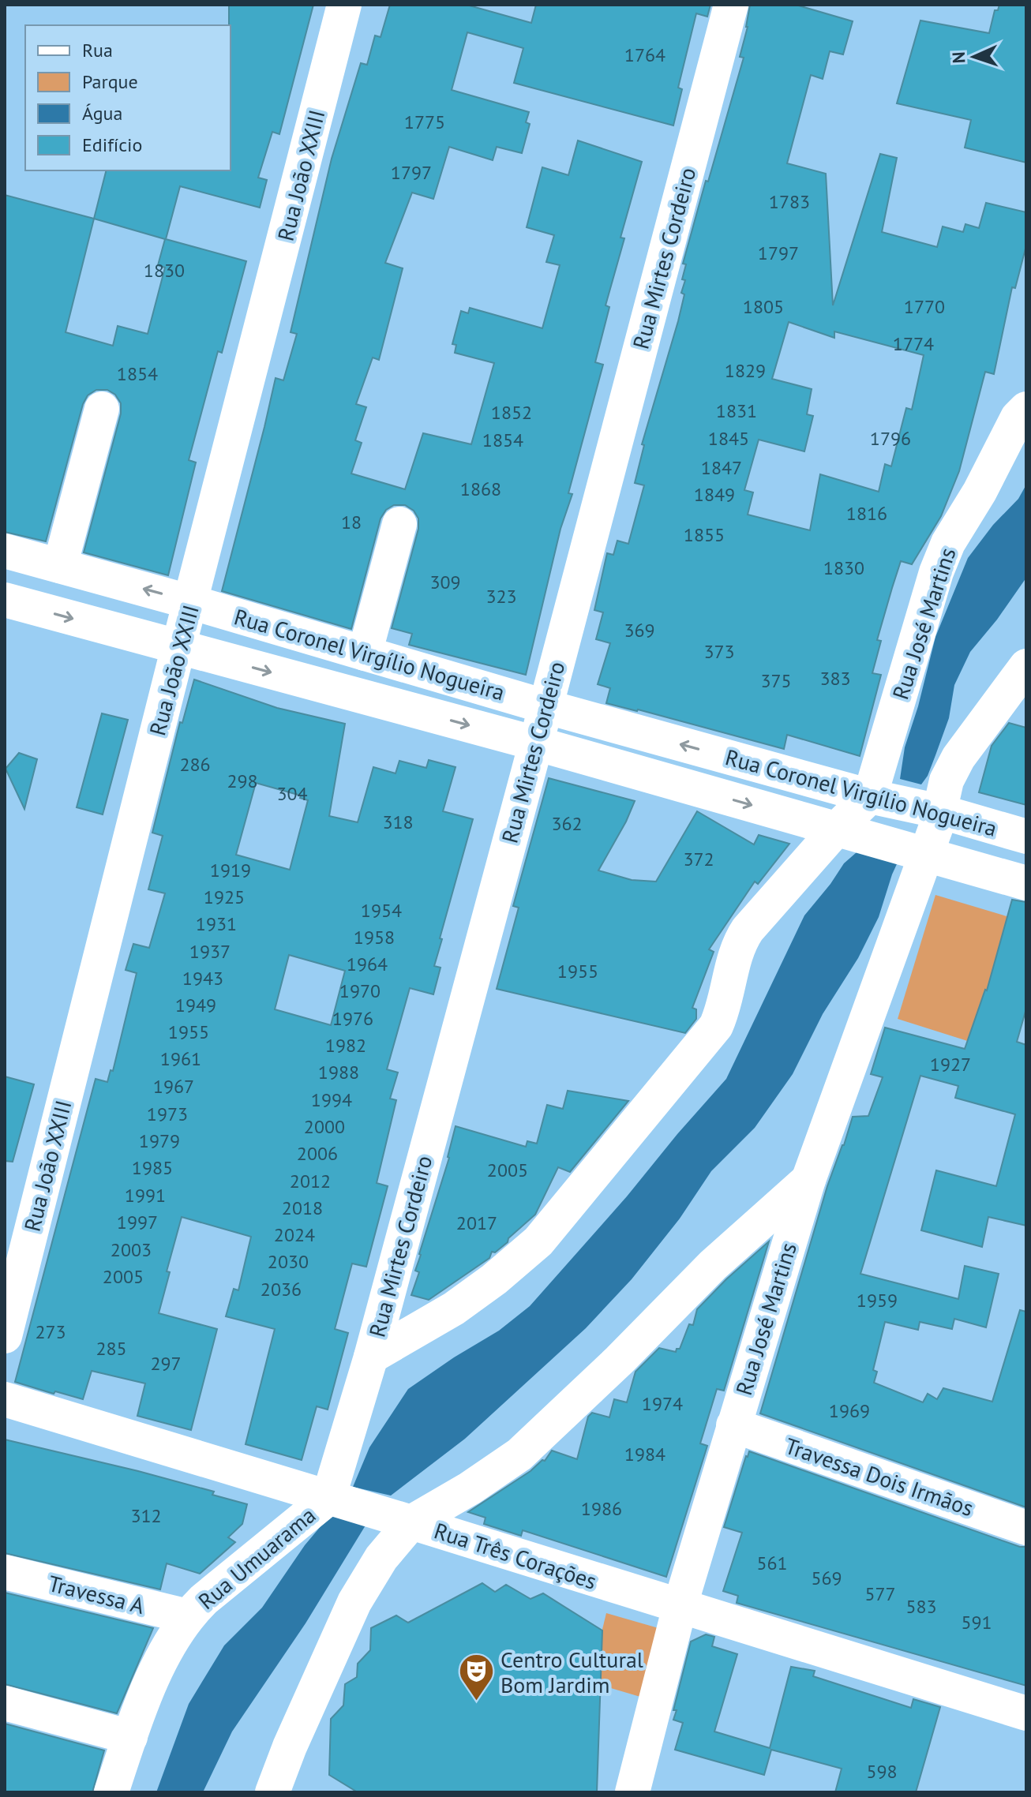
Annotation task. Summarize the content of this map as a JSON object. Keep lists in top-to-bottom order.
{
  "streets": {
    "street": [
      "Rua João XXIII",
      "Rua Mirtes Cordeiro",
      "Rua José Martins",
      "Rua Coronel Virgílio Nogueira",
      "Travessa Dois Irmãos",
      "Rua Três Corações",
      "Rua Umuarama",
      "Travessa A"
    ]
  },
  "crossings": [
    ["Rua João XXIII", "Rua Coronel Virgílio Nogueira"],
    ["Rua Mirtes Cordeiro", "Rua José Martins"],
    ["Rua Mirtes Cordeiro", "Rua Coronel Virgílio Nogueira"],
    ["Rua Mirtes Cordeiro", "Rua Três Corações"],
    ["Rua Mirtes Cordeiro", "Rua Umuarama"],
    ["Rua José Martins", "Rua Coronel Virgílio Nogueira"],
    ["Rua José Martins", "Travessa Dois Irmãos"],
    ["Rua José Martins", "Rua Três Corações"],
    ["Rua Três Corações", "Rua Umuarama"],
    ["Rua Umuarama", "Travessa A"]
  ],
  "places": {
    "theatre": ["Centro Cultural Bom Jardim"]
  },
  "house_numbers": [
    "1764",
    "1775",
    "1797",
    "1783",
    "1797",
    "1830",
    "1805",
    "1770",
    "1774",
    "1829",
    "1854",
    "1831",
    "1852",
    "1845",
    "1796",
    "1854",
    "1847",
    "1868",
    "1849",
    "1816",
    "18",
    "1855",
    "1830",
    "309",
    "323",
    "369",
    "373",
    "383",
    "375",
    "286",
    "298",
    "304",
    "318",
    "362",
    "372",
    "1919",
    "1925",
    "1954",
    "1931",
    "1958",
    "1937",
    "1964",
    "1955",
    "1943",
    "1970",
    "1949",
    "1976",
    "1955",
    "1982",
    "1961",
    "1927",
    "1988",
    "1967",
    "1994",
    "1973",
    "2000",
    "1979",
    "2006",
    "1985",
    "2005",
    "2012",
    "1991",
    "2018",
    "1997",
    "2017",
    "2024",
    "2003",
    "2030",
    "2005",
    "2036",
    "1959",
    "273",
    "285",
    "297",
    "1974",
    "1969",
    "1984",
    "1986",
    "312",
    "561",
    "569",
    "577",
    "583",
    "591",
    "598"
  ],
  "legend": [
    "Rua",
    "Parque",
    "Água",
    "Edifício"
  ],
  "north": "left"
}
